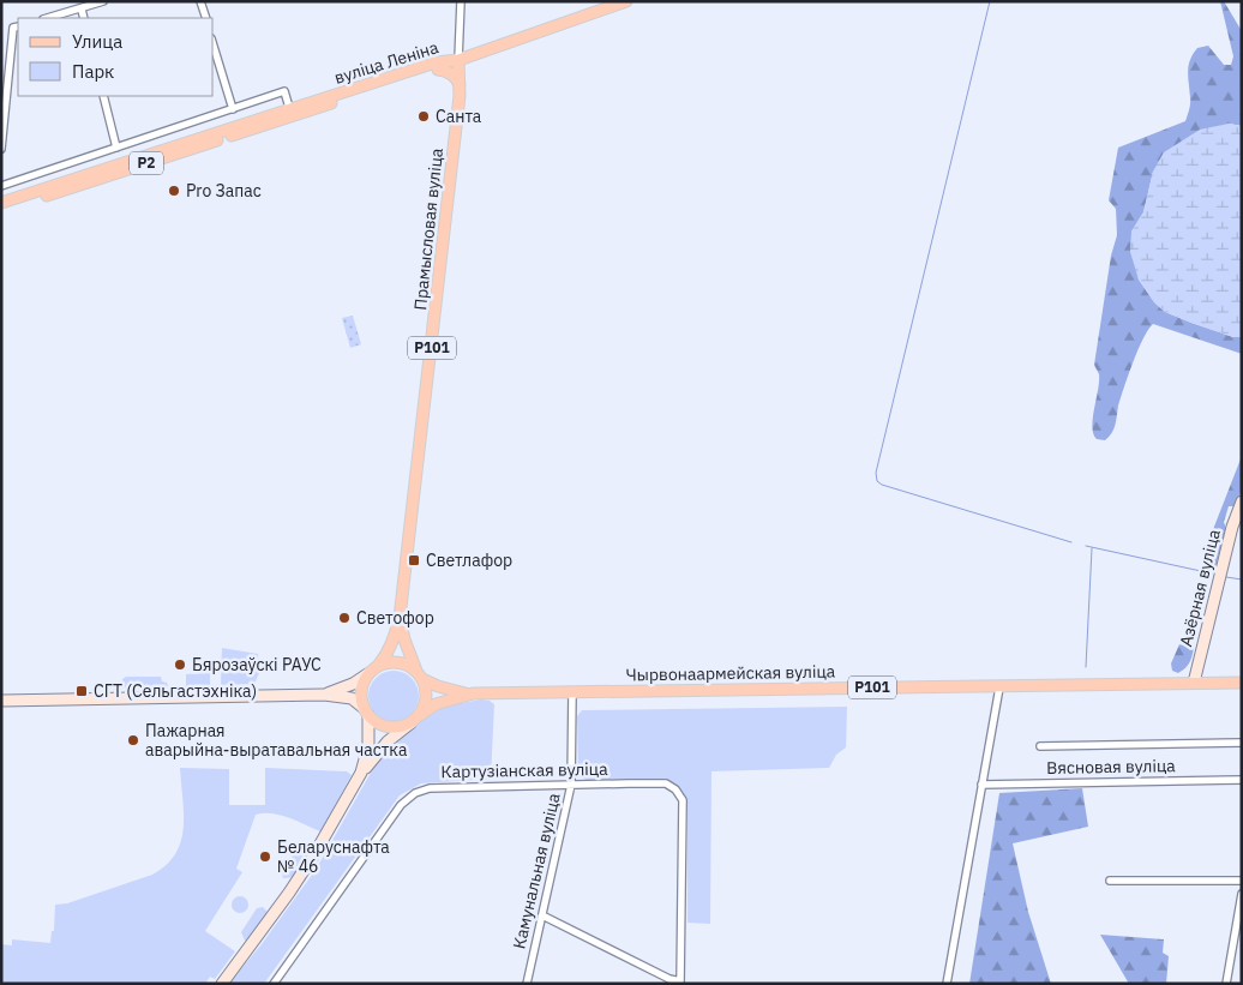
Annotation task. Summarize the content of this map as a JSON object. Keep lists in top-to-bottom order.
{
  "streets": {
    "main road": [
      "вуліца Леніна",
      "Р2",
      "Прамысловая вуліца",
      "Р101",
      "Чырвонаармейская вуліца"
    ],
    "street": [
      "Азёрная вуліца",
      "Вясновая вуліца",
      "Картузіанская вуліца",
      "Камунальная вуліца"
    ]
  },
  "crossings": [
    ["вуліца Леніна", "Р2"],
    ["вуліца Леніна", "Прамысловая вуліца"],
    ["Р2", "Прамысловая вуліца"],
    ["Прамысловая вуліца", "Р101"],
    ["Прамысловая вуліца", "Чырвонаармейская вуліца"],
    ["Р101", "Чырвонаармейская вуліца"],
    ["Азёрная вуліца", "Чырвонаармейская вуліца"],
    ["Чырвонаармейская вуліца", "Камунальная вуліца"],
    ["Картузіанская вуліца", "Камунальная вуліца"]
  ],
  "places": {
    "other": [
      "Санта",
      "Pro Запас",
      "Светофор",
      "Бярозаўскі РАУС",
      "Пажарная аварыйна-выратавальная частка",
      "Беларуснафта № 46"
    ],
    "transit": ["Светлафор", "СГТ (Сельгастэхніка)"]
  },
  "legend": ["Улица", "Парк"]
}
